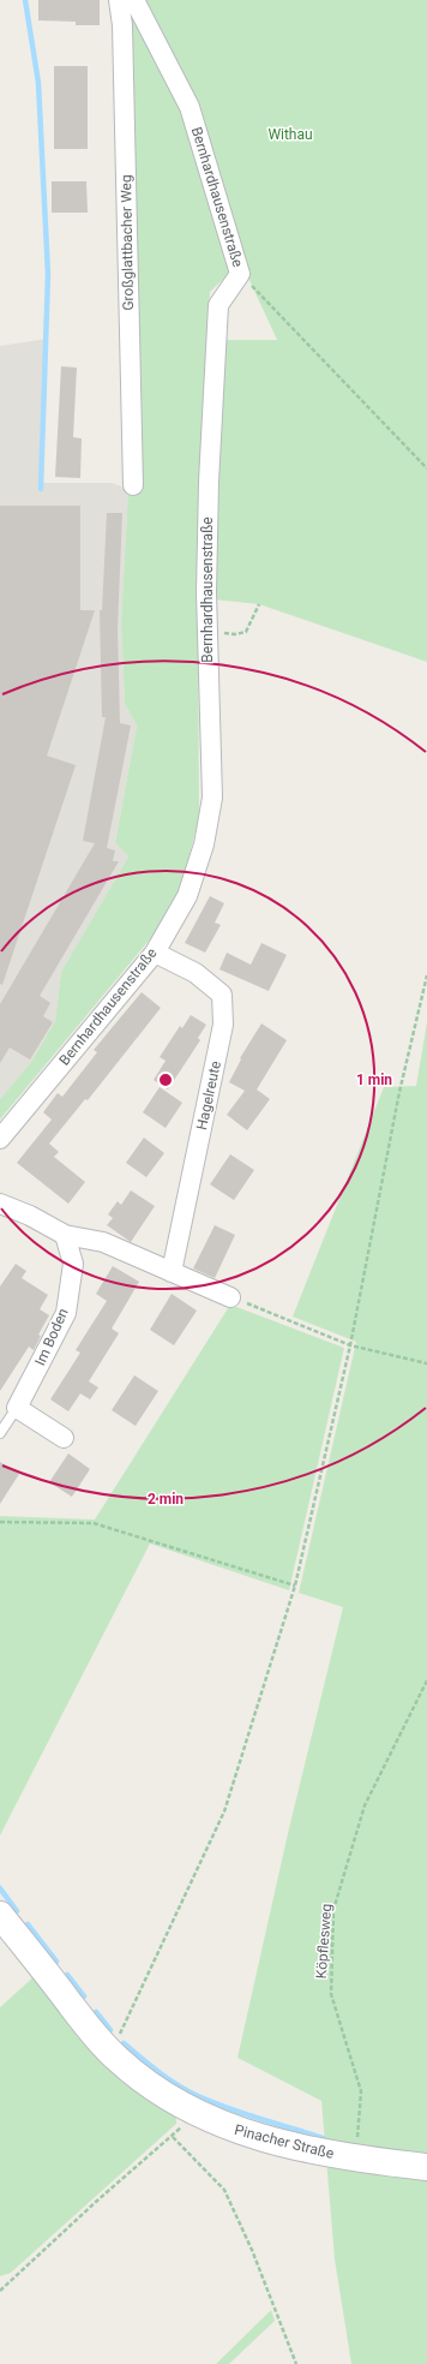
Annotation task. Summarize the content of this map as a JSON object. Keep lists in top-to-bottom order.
{
  "streets": {
    "street": [
      "Bernhardhausenstraße",
      "Großglattbacher Weg",
      "Hagelreute",
      "Im Boden",
      "Pinacher Straße"
    ],
    "path": ["Köpflesweg"]
  },
  "crossings": [
    ["Bernhardhausenstraße", "Hagelreute"],
    ["Köpflesweg", "Pinacher Straße"]
  ],
  "parks": ["Withau"],
  "rings": ["1 min", "2 min"]
}
